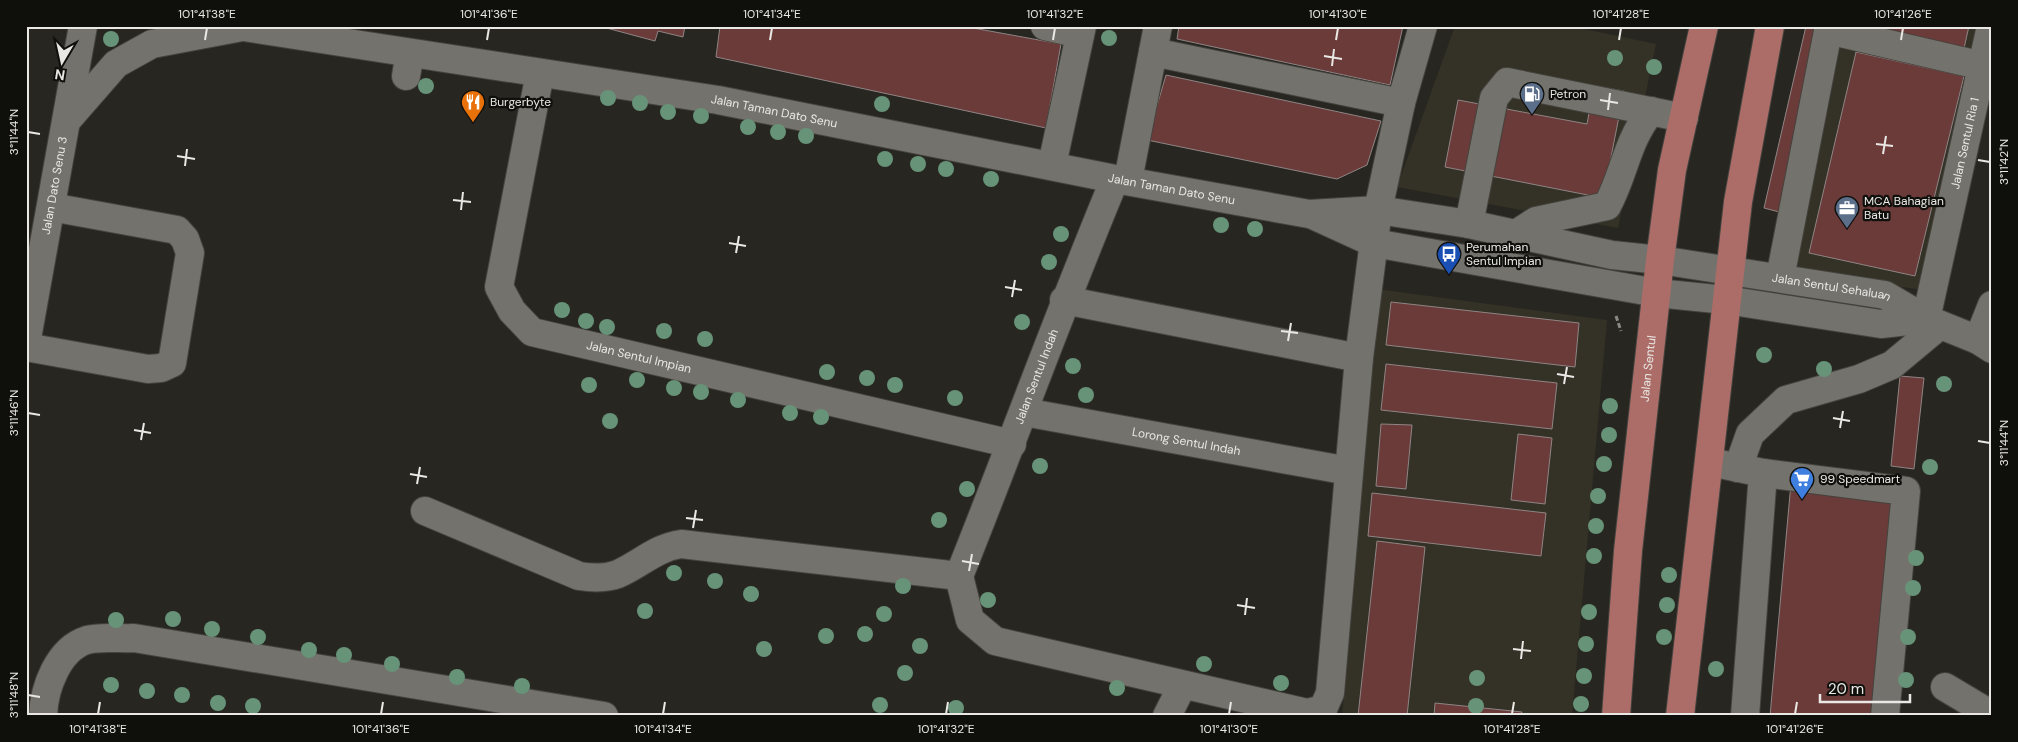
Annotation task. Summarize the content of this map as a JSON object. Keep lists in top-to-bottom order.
{
  "streets": {
    "main road": ["Jalan Sentul"],
    "street": [
      "Jalan Taman Dato Senu",
      "Jalan Sentul Ria 1",
      "Jalan Dato Senu 3",
      "Jalan Sentul Sehaluan",
      "Jalan Sentul Impian",
      "Jalan Sentul Indah",
      "Lorong Sentul Indah"
    ]
  },
  "crossings": [
    ["Jalan Taman Dato Senu", "Jalan Dato Senu 3"],
    ["Jalan Taman Dato Senu", "Jalan Sentul Sehaluan"],
    ["Jalan Taman Dato Senu", "Jalan Sentul Impian"],
    ["Jalan Taman Dato Senu", "Jalan Sentul"],
    ["Jalan Taman Dato Senu", "Jalan Sentul Indah"],
    ["Jalan Sentul Ria 1", "Jalan Sentul Sehaluan"],
    ["Jalan Sentul Sehaluan", "Jalan Sentul"],
    ["Jalan Sentul Impian", "Jalan Sentul Indah"],
    ["Jalan Sentul Indah", "Lorong Sentul Indah"]
  ],
  "places": {
    "fuel station": ["Petron"],
    "restaurant": ["Burgerbyte"],
    "office": ["MCA Bahagian Batu"],
    "bus stop": ["Perumahan Sentul Impian"],
    "supermarket": ["99 Speedmart"]
  },
  "scale_bar": "20 m",
  "north": "bottom",
  "coordinates": [
    "101°41'38\"E",
    "101°41'36\"E",
    "101°41'34\"E",
    "101°41'32\"E",
    "101°41'30\"E",
    "101°41'28\"E",
    "101°41'26\"E",
    "3°11'44\"N",
    "3°11'42\"N",
    "3°11'46\"N",
    "3°11'48\"N"
  ]
}
